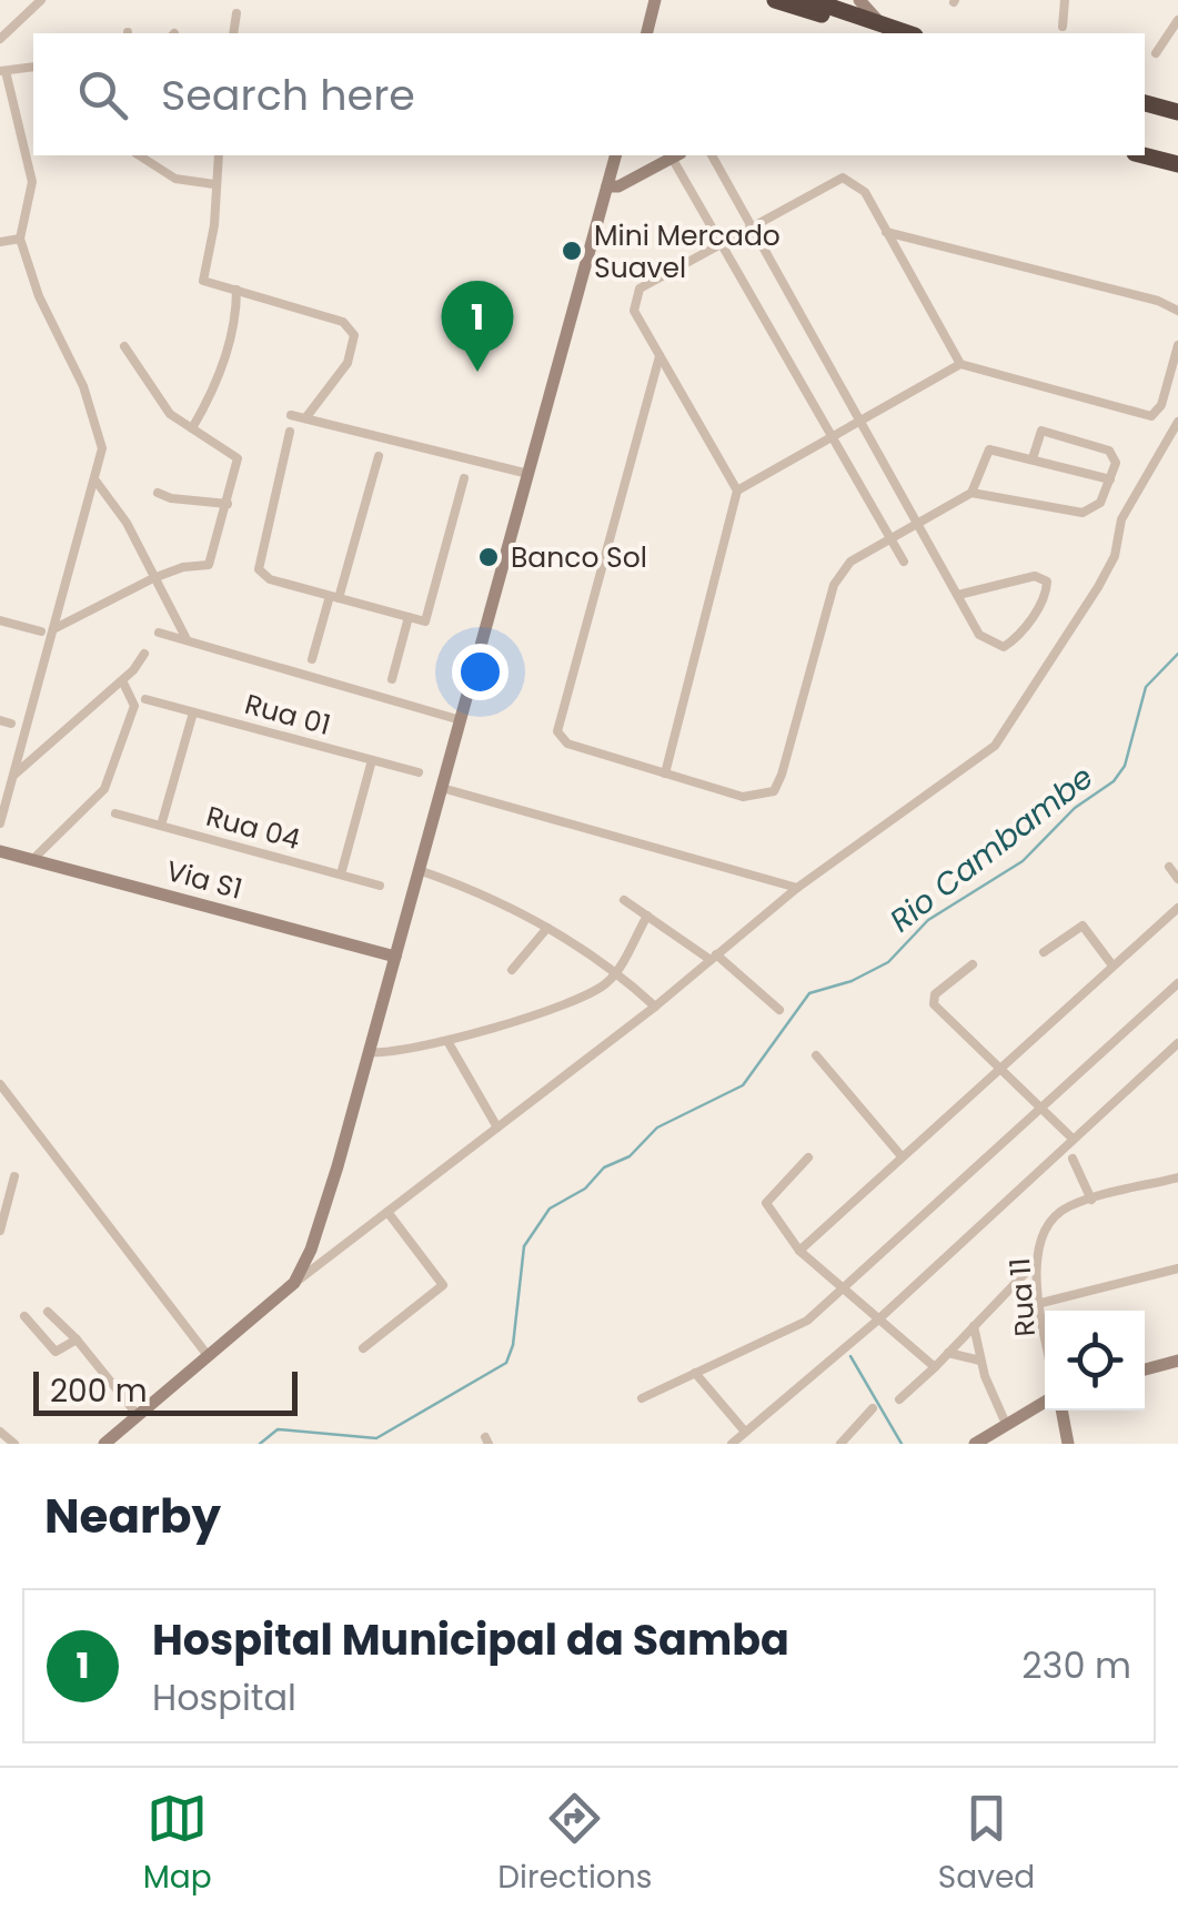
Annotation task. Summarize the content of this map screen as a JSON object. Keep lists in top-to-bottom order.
{
  "streets": {
    "street": [
      "Rua 01",
      "Rua 04",
      "Via S1",
      "Rua 11"
    ]
  },
  "water": ["Rio Cambambe"],
  "places": ["Mini Mercado Suavel", "Banco Sol"],
  "scale_bar": "200 m",
  "page": {
    "search": "Search here",
    "pins": "1",
    "scale": "200 m",
    "heading": "Nearby",
    "list": [
      {
        "mark": "1",
        "name": "Hospital Municipal da Samba",
        "note": "Hospital",
        "value": "230 m"
      }
    ],
    "nav": ["Map", "Directions", "Saved"]
  }
}
